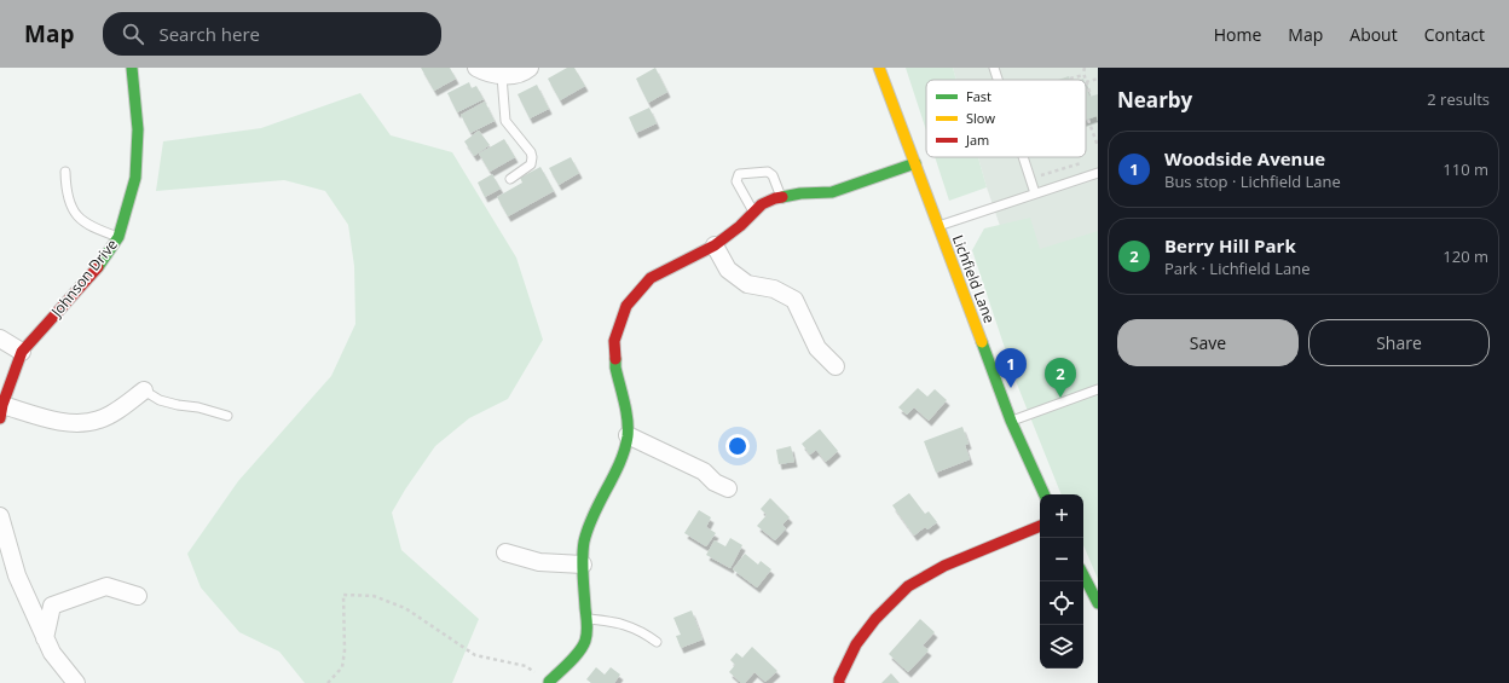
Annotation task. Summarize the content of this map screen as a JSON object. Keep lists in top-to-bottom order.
{
  "streets": {
    "street": ["Johnson Drive", "Lichfield Lane"]
  },
  "legend": ["Fast", "Slow", "Jam"],
  "page": {
    "header": "Map",
    "search": "Search here",
    "nav": [
      "Home",
      "Map",
      "About",
      "Contact"
    ],
    "heading": ["Nearby", "2 results"],
    "list": [
      {
        "mark": "1",
        "name": "Woodside Avenue",
        "note": "Bus stop · Lichfield Lane",
        "value": "110 m"
      },
      {
        "mark": "2",
        "name": "Berry Hill Park",
        "note": "Park · Lichfield Lane",
        "value": "120 m"
      }
    ],
    "buttons": ["Save", "Share"],
    "pins": ["1", "2"],
    "map_buttons": ["+", "−"]
  }
}
